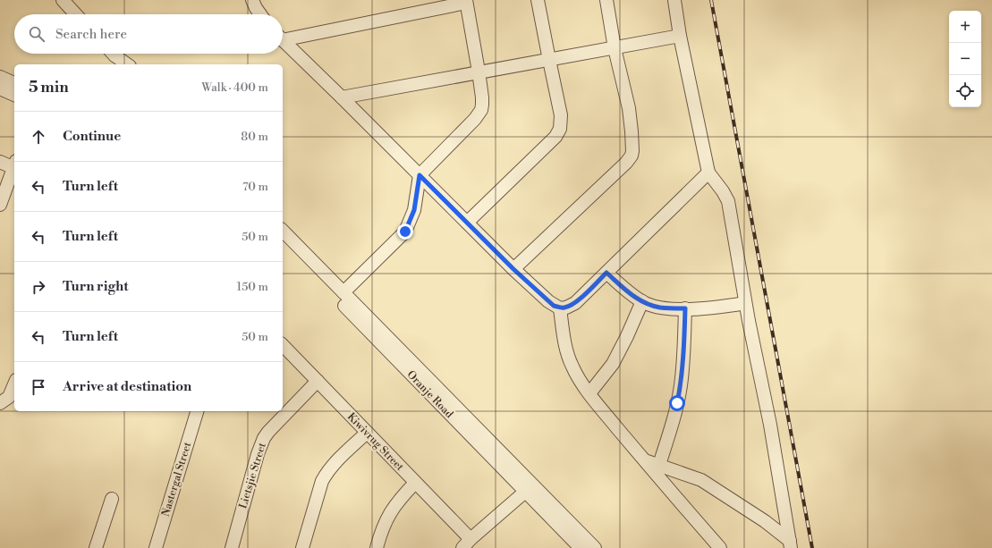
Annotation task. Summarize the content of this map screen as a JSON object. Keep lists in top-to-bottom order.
{
  "streets": {
    "street": [
      "Oranje Road",
      "Kiwivrug Street",
      "Lietsjie Street",
      "Nastergal Street"
    ]
  },
  "crossings": [
    ["Kiwivrug Street", "Lietsjie Street"]
  ],
  "page": {
    "map_buttons": ["+", "−"],
    "search": "Search here",
    "heading": ["5 min", "Walk · 400 m"],
    "list": [
      ["Continue", "80 m"],
      ["Turn left", "70 m"],
      ["Turn left", "50 m"],
      ["Turn right", "150 m"],
      ["Turn left", "50 m"],
      "Arrive at destination"
    ]
  }
}
